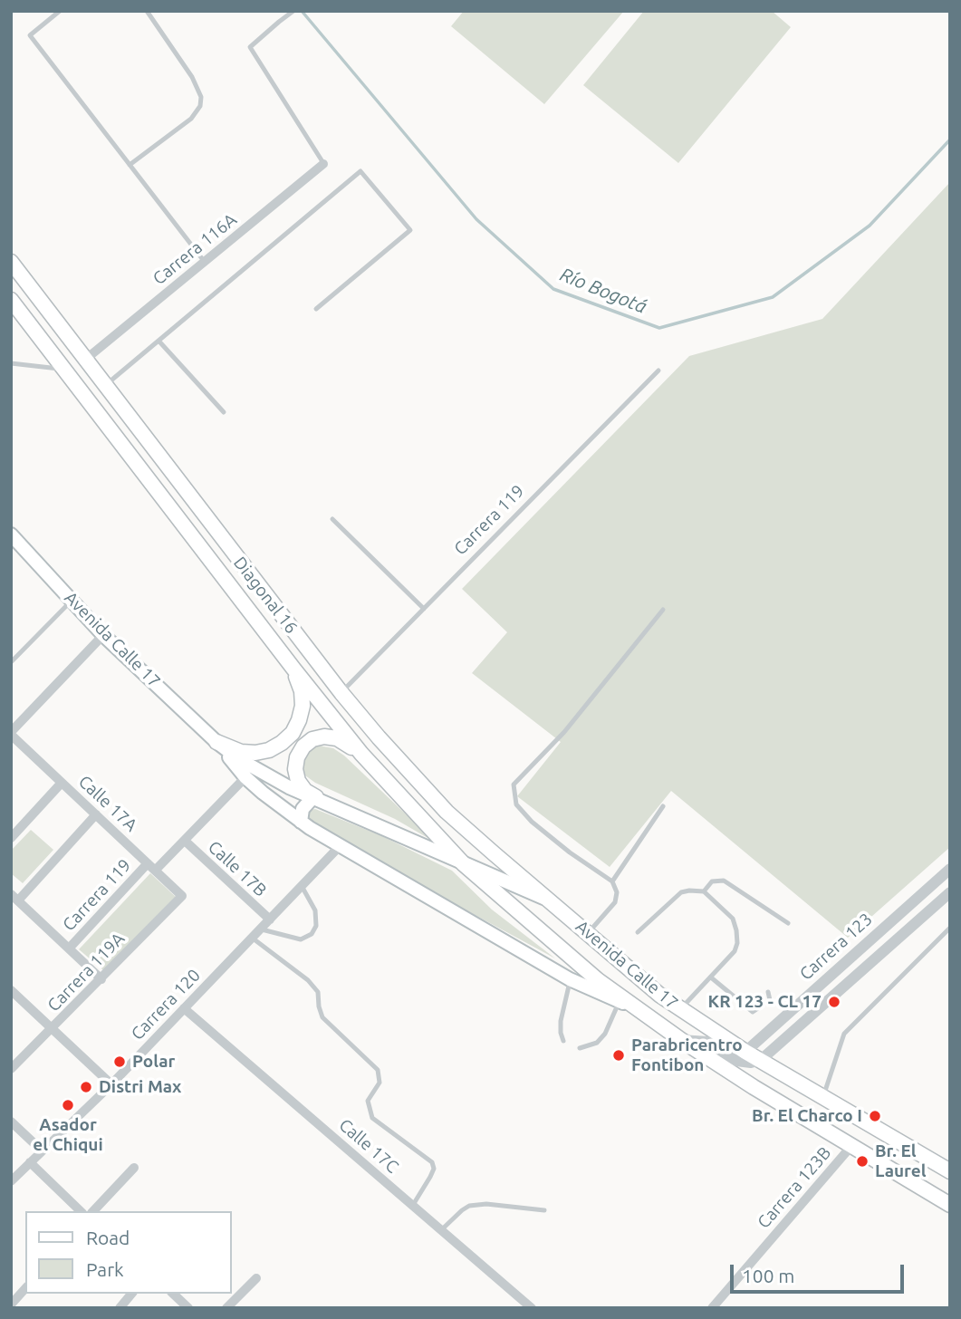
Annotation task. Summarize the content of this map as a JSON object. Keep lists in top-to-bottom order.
{
  "streets": {
    "main road": ["Diagonal 16", "Avenida Calle 17"],
    "street": [
      "Carrera 116A",
      "Carrera 119",
      "Calle 17A",
      "Calle 17B",
      "Carrera 123",
      "Carrera 119A",
      "Carrera 120",
      "Calle 17C",
      "Carrera 123B"
    ]
  },
  "crossings": [
    ["Carrera 116A", "Diagonal 16"],
    ["Carrera 119", "Diagonal 16"],
    ["Carrera 119", "Avenida Calle 17"],
    ["Carrera 119", "Calle 17A"],
    ["Carrera 119", "Calle 17B"],
    ["Diagonal 16", "Avenida Calle 17"],
    ["Avenida Calle 17", "Carrera 123"],
    ["Avenida Calle 17", "Carrera 120"],
    ["Avenida Calle 17", "Carrera 123B"],
    ["Calle 17A", "Carrera 119A"],
    ["Calle 17B", "Carrera 120"],
    ["Carrera 120", "Calle 17C"]
  ],
  "water": ["Río Bogotá"],
  "places": [
    "KR 123 - CL 17",
    "Parabricentro Fontibon",
    "Polar",
    "Distri Max",
    "Asador el Chiqui",
    "Br. El Charco I",
    "Br. El Laurel"
  ],
  "legend": ["Road", "Park"],
  "scale_bar": "100 m"
}
